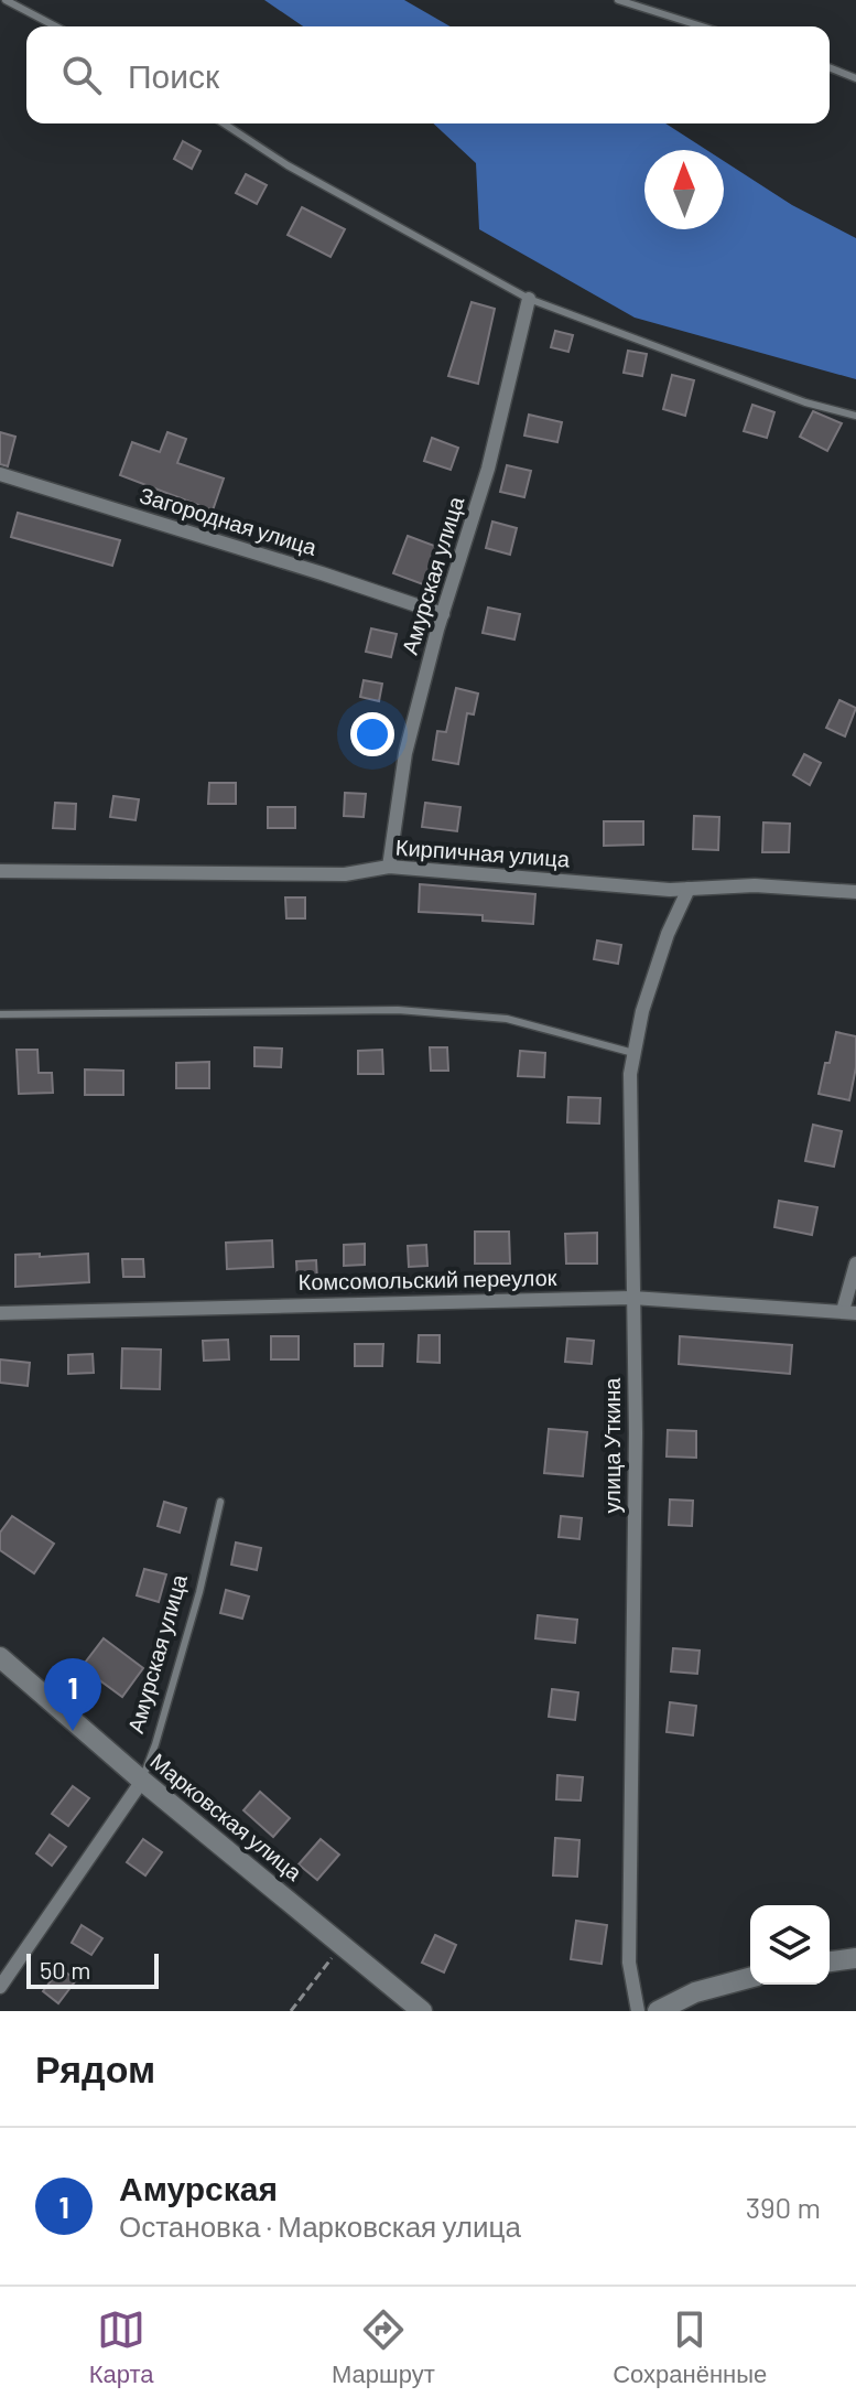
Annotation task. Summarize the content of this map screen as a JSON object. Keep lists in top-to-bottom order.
{
  "streets": {
    "main road": ["Марковская улица"],
    "street": [
      "Загородная улица",
      "Амурская улица",
      "Кирпичная улица",
      "Комсомольский переулок",
      "улица Уткина"
    ]
  },
  "crossings": [
    ["Загородная улица", "Амурская улица"],
    ["Амурская улица", "Кирпичная улица"],
    ["Амурская улица", "Марковская улица"],
    ["Кирпичная улица", "улица Уткина"],
    ["Комсомольский переулок", "улица Уткина"]
  ],
  "scale_bar": "50 m",
  "north": "top",
  "page": {
    "search": "Поиск",
    "pins": "1",
    "scale": "50 m",
    "heading": "Рядом",
    "list": [
      {
        "mark": "1",
        "name": "Амурская",
        "note": "Остановка · Марковская улица",
        "value": "390 m"
      }
    ],
    "nav": ["Карта", "Маршрут", "Сохранённые"]
  }
}
